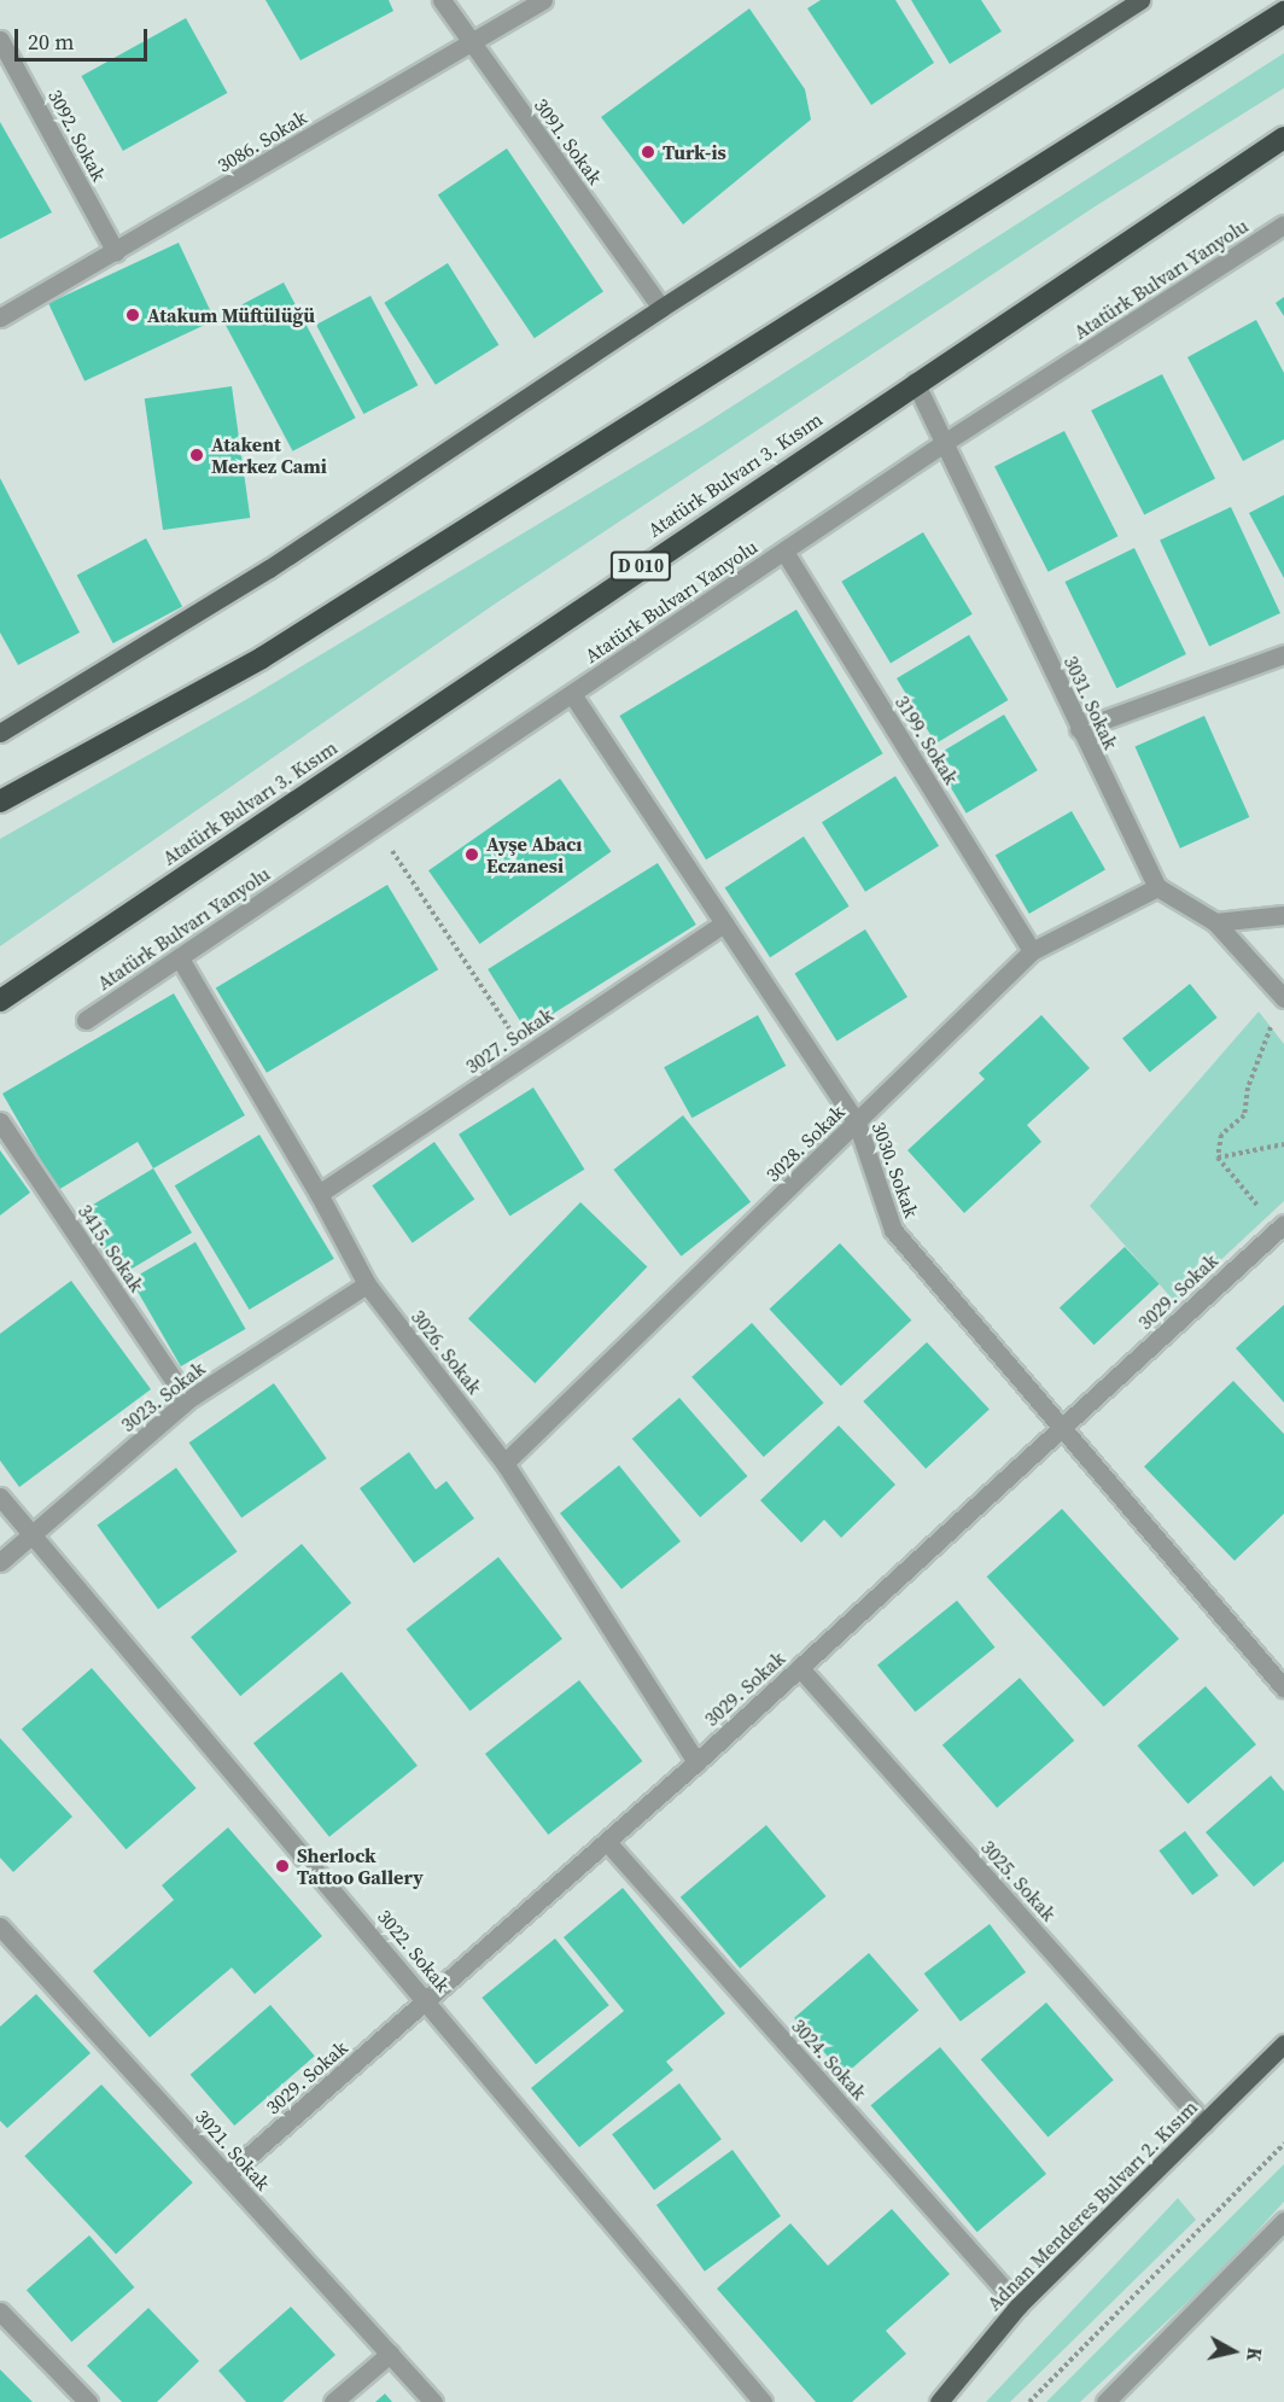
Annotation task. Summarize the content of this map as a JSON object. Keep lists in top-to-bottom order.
{
  "streets": {
    "highway": ["Atatürk Bulvarı 3. Kısım", "D 010"],
    "main road": ["Adnan Menderes Bulvarı 2. Kısım"],
    "street": [
      "3092. Sokak",
      "3086. Sokak",
      "3091. Sokak",
      "Atatürk Bulvarı Yanyolu",
      "3031. Sokak",
      "3199. Sokak",
      "3027. Sokak",
      "3028. Sokak",
      "3030. Sokak",
      "3415. Sokak",
      "3029. Sokak",
      "3026. Sokak",
      "3023. Sokak",
      "3025. Sokak",
      "3022. Sokak",
      "3024. Sokak",
      "3021. Sokak"
    ]
  },
  "crossings": [
    ["3092. Sokak", "3086. Sokak"],
    ["3086. Sokak", "3091. Sokak"],
    ["Atatürk Bulvarı Yanyolu", "3031. Sokak"],
    ["Atatürk Bulvarı Yanyolu", "3199. Sokak"],
    ["Atatürk Bulvarı Yanyolu", "3030. Sokak"],
    ["Atatürk Bulvarı Yanyolu", "3026. Sokak"],
    ["Atatürk Bulvarı 3. Kısım", "3031. Sokak"],
    ["3031. Sokak", "3028. Sokak"],
    ["3199. Sokak", "3028. Sokak"],
    ["3027. Sokak", "3030. Sokak"],
    ["3027. Sokak", "3026. Sokak"],
    ["3028. Sokak", "3030. Sokak"],
    ["3028. Sokak", "3026. Sokak"],
    ["3030. Sokak", "3029. Sokak"],
    ["3415. Sokak", "3023. Sokak"],
    ["3029. Sokak", "3026. Sokak"],
    ["3029. Sokak", "3025. Sokak"],
    ["3029. Sokak", "3022. Sokak"],
    ["3029. Sokak", "3024. Sokak"],
    ["3029. Sokak", "3021. Sokak"],
    ["3026. Sokak", "3023. Sokak"],
    ["3023. Sokak", "3022. Sokak"],
    ["3025. Sokak", "Adnan Menderes Bulvarı 2. Kısım"],
    ["3024. Sokak", "Adnan Menderes Bulvarı 2. Kısım"]
  ],
  "places": [
    "Turk-is",
    "Atakum Müftülüğü",
    "Atakent Merkez Cami",
    "Ayşe Abacı Eczanesi",
    "Sherlock Tattoo Gallery"
  ],
  "scale_bar": "20 m",
  "north": "right"
}
